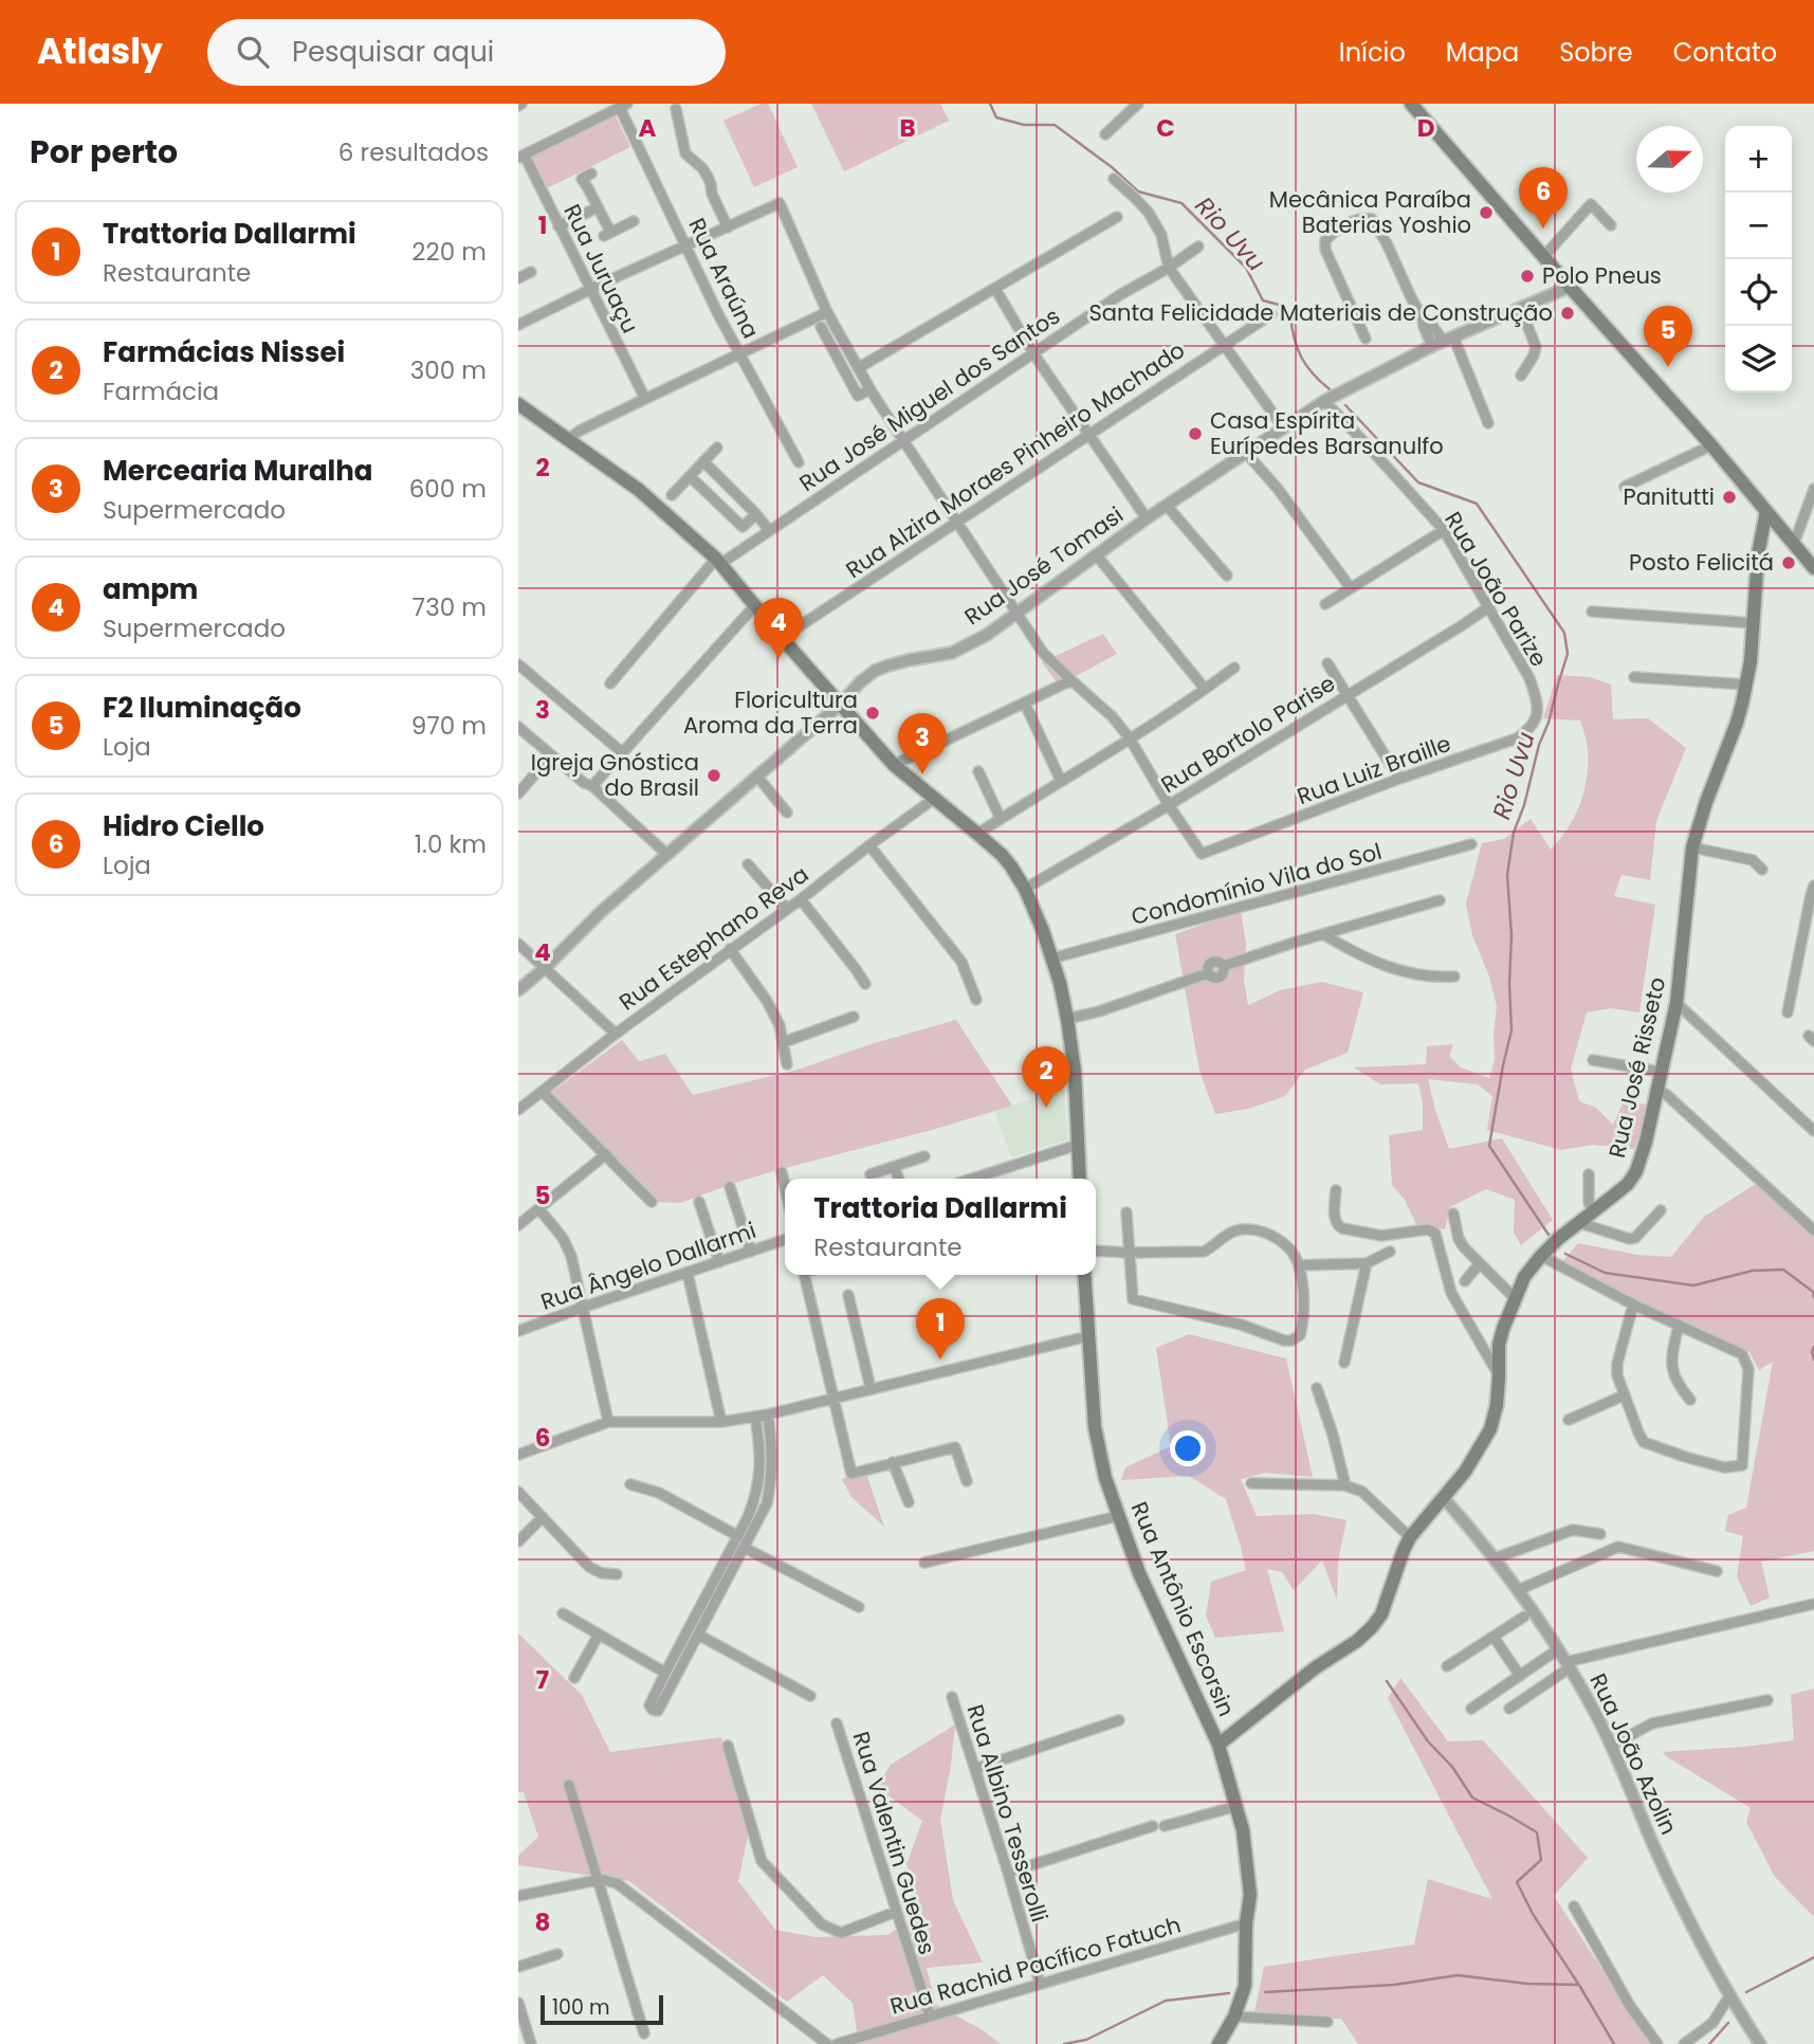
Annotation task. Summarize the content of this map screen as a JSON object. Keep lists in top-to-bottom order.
{
  "streets": {
    "main road": ["Rua José Risseto", "Rua Antônio Escorsin"],
    "street": [
      "Rua Juruaçu",
      "Rua Araúna",
      "Rua José Miguel dos Santos",
      "Rua Alzira Moraes Pinheiro Machado",
      "Rua José Tomasi",
      "Rua João Parize",
      "Rua Bortolo Parise",
      "Rua Luiz Braille",
      "Condomínio Vila do Sol",
      "Rua Estephano Reva",
      "Rua Ângelo Dallarmi",
      "Rua João Azolin",
      "Rua Albino Tesserolli",
      "Rua Valentin Guedes",
      "Rua Rachid Pacífico Fatuch"
    ]
  },
  "crossings": [
    ["Rua José Tomasi", "Rua João Parize"],
    ["Rua João Parize", "Rua Bortolo Parise"],
    ["Rua João Parize", "Rua Luiz Braille"],
    ["Rua Bortolo Parise", "Rua Luiz Braille"],
    ["Rua José Risseto", "Rua Antônio Escorsin"],
    ["Rua José Risseto", "Rua João Azolin"],
    ["Rua Antônio Escorsin", "Rua Rachid Pacífico Fatuch"],
    ["Rua Albino Tesserolli", "Rua Rachid Pacífico Fatuch"],
    ["Rua Valentin Guedes", "Rua Rachid Pacífico Fatuch"]
  ],
  "water": ["Rio Uvu"],
  "places": [
    "Mecânica Paraíba Baterias Yoshio",
    "Polo Pneus",
    "Santa Felicidade Materiais de Construção",
    "Casa Espírita Eurípedes Barsanulfo",
    "Panitutti",
    "Posto Felicitá",
    "Floricultura Aroma da Terra",
    "Igreja Gnóstica do Brasil"
  ],
  "scale_bar": "100 m",
  "north": "right",
  "page": {
    "header": "Atlasly",
    "search": "Pesquisar aqui",
    "nav": [
      "Início",
      "Mapa",
      "Sobre",
      "Contato"
    ],
    "heading": ["Por perto", "6 resultados"],
    "map_buttons": ["+", "−"],
    "pins": [
      "6",
      "5",
      "4",
      "3",
      "2",
      "1"
    ],
    "list": [
      {
        "mark": "1",
        "name": "Trattoria Dallarmi",
        "note": "Restaurante",
        "value": "220 m"
      },
      {
        "mark": "2",
        "name": "Farmácias Nissei",
        "note": "Farmácia",
        "value": "300 m"
      },
      {
        "mark": "3",
        "name": "Mercearia Muralha",
        "note": "Supermercado",
        "value": "600 m"
      },
      {
        "mark": "4",
        "name": "ampm",
        "note": "Supermercado",
        "value": "730 m"
      },
      {
        "mark": "5",
        "name": "F2 Iluminação",
        "note": "Loja",
        "value": "970 m"
      },
      {
        "mark": "6",
        "name": "Hidro Ciello",
        "note": "Loja",
        "value": "1.0 km"
      }
    ],
    "popup": ["Trattoria Dallarmi", "Restaurante"],
    "scale": "100 m"
  },
  "grid": {
    "columns": [
      "A",
      "B",
      "C",
      "D"
    ],
    "rows": [
      "1",
      "2",
      "3",
      "4",
      "5",
      "6",
      "7",
      "8"
    ]
  }
}
